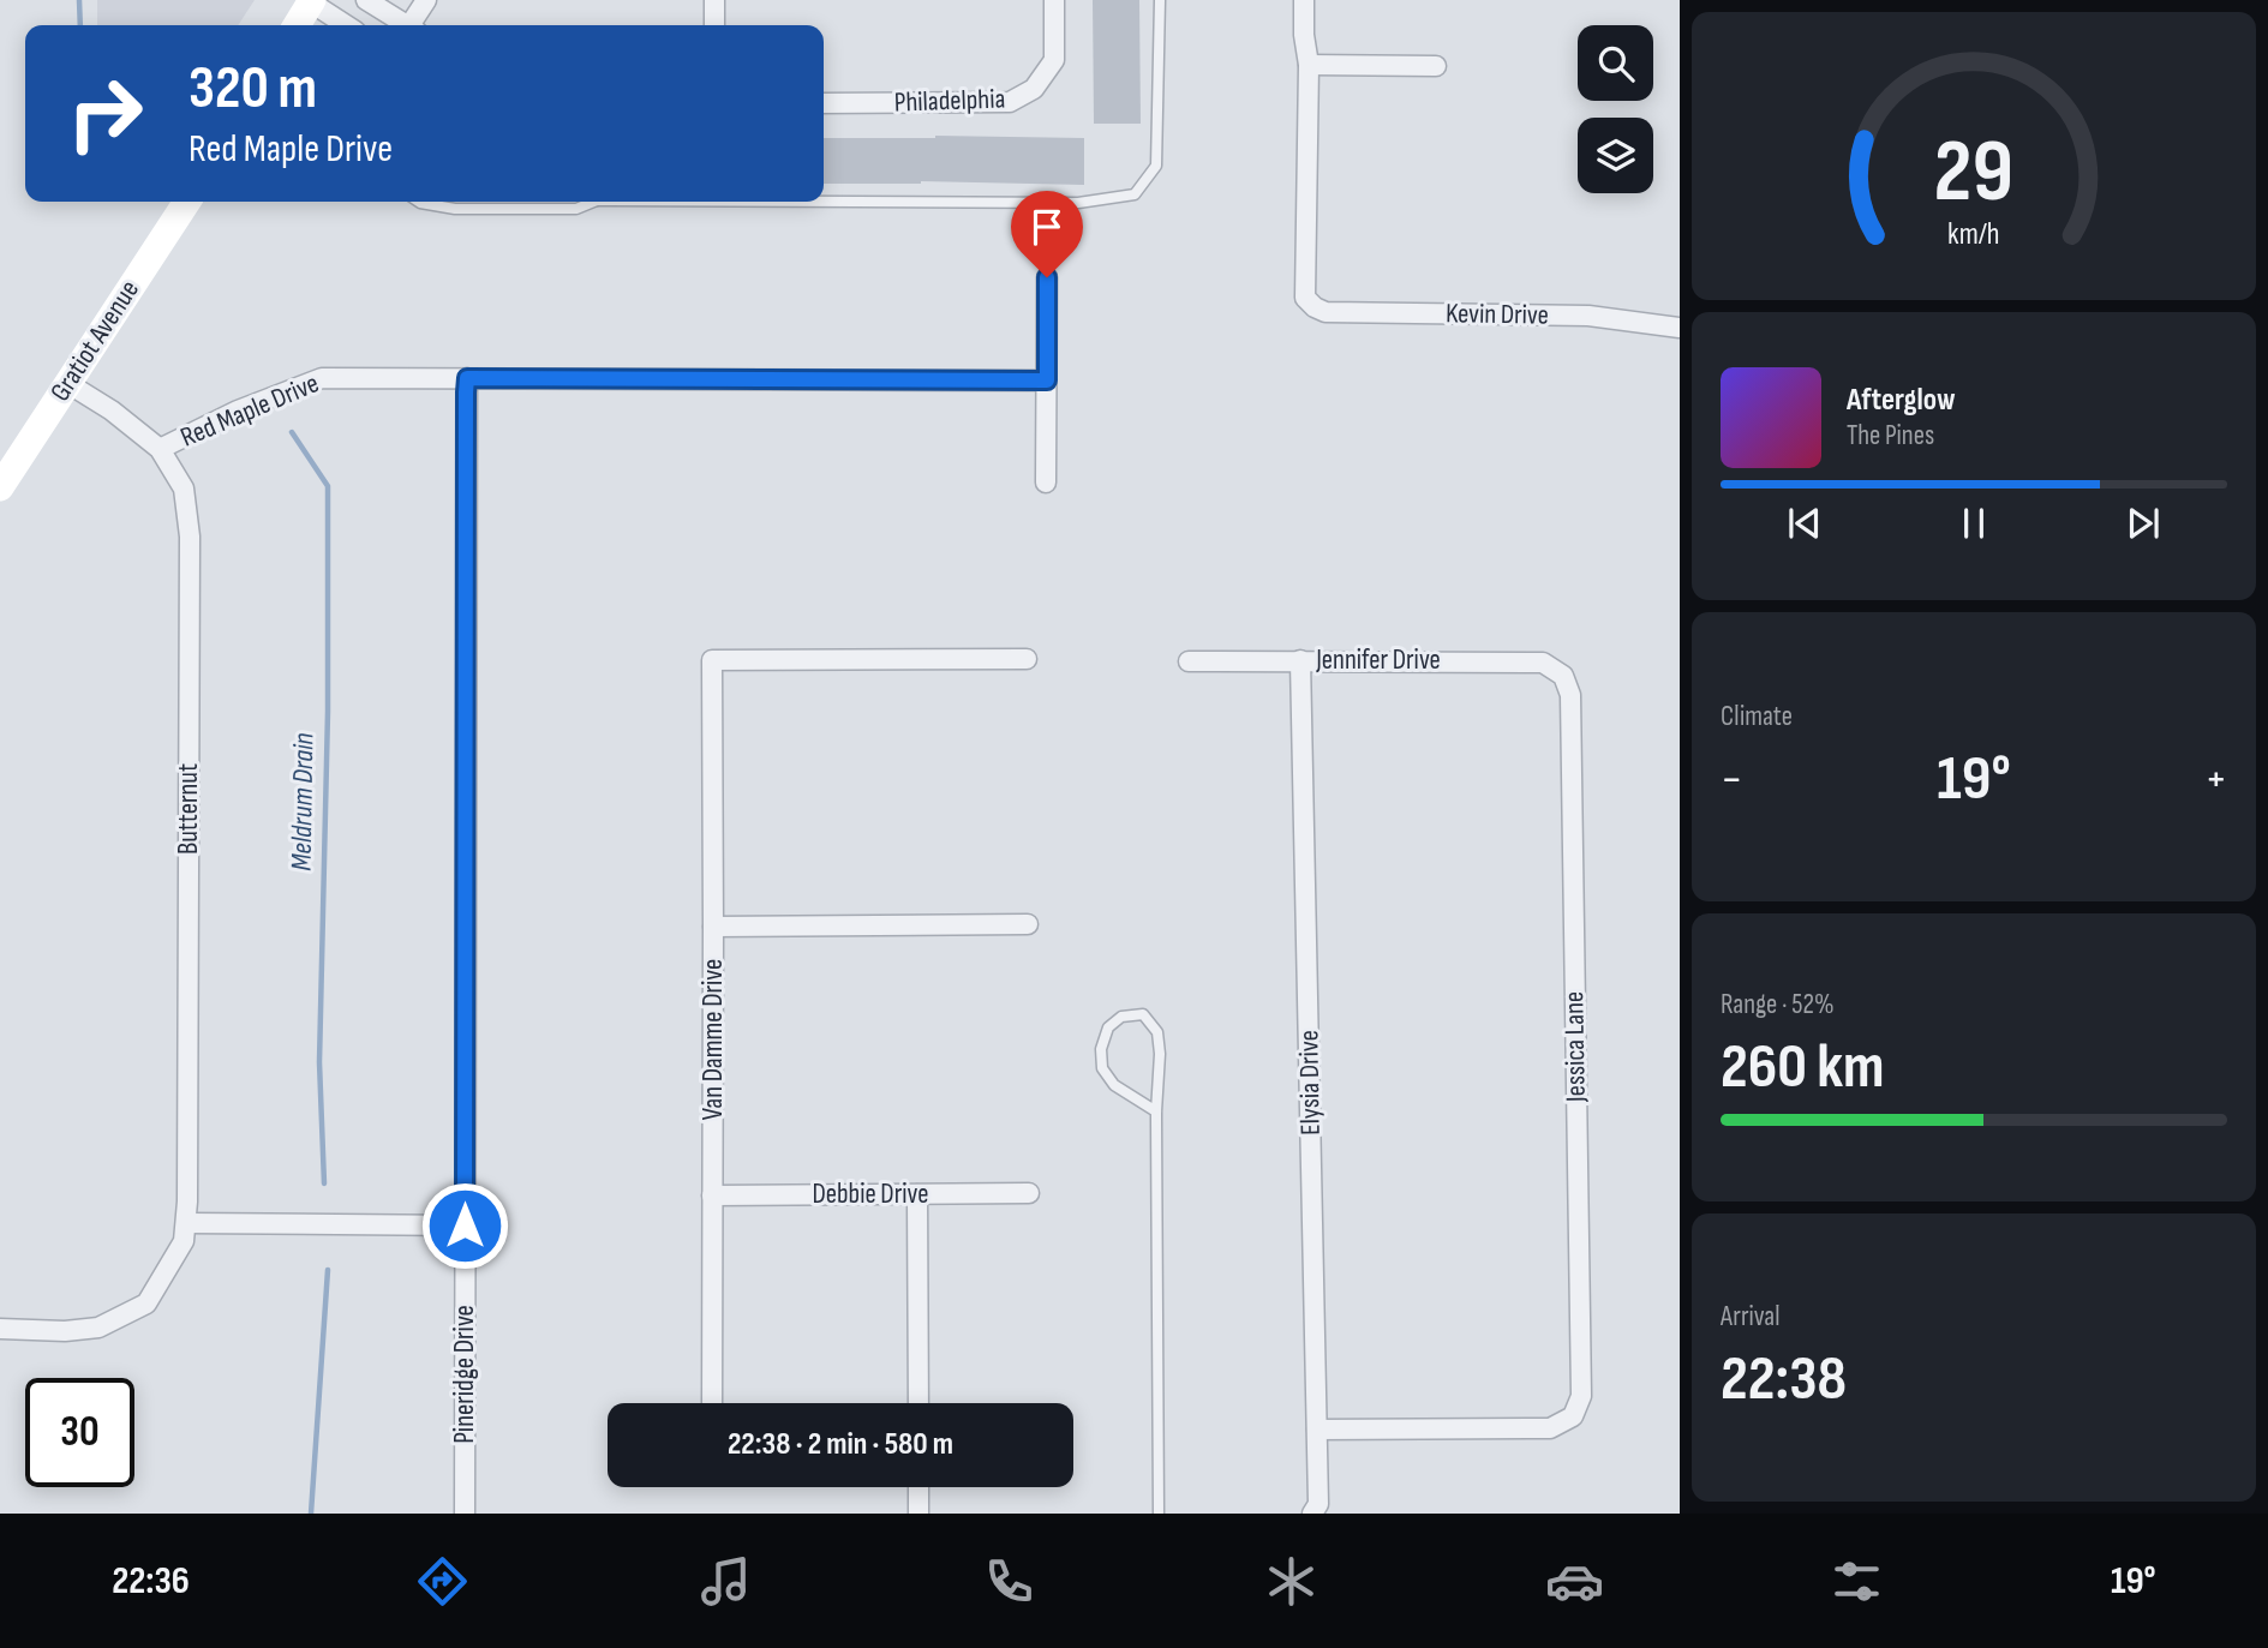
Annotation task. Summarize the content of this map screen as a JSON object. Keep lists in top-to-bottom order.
{
  "streets": {
    "main road": ["Gratiot Avenue"],
    "street": [
      "Philadelphia",
      "Kevin Drive",
      "Red Maple Drive",
      "Jennifer Drive",
      "Butternut",
      "Van Damme Drive",
      "Jessica Lane",
      "Elysia Drive",
      "Debbie Drive",
      "Pineridge Drive"
    ]
  },
  "crossings": [
    ["Gratiot Avenue", "Butternut"],
    ["Red Maple Drive", "Butternut"],
    ["Red Maple Drive", "Pineridge Drive"],
    ["Jennifer Drive", "Jessica Lane"],
    ["Jennifer Drive", "Elysia Drive"],
    ["Van Damme Drive", "Debbie Drive"],
    ["Jessica Lane", "Elysia Drive"]
  ],
  "water": ["Meldrum Drain"],
  "page": {
    "turn": ["320 m", "Red Maple Drive"],
    "song": ["Afterglow", "The Pines"],
    "tile": [
      "Climate",
      ["Range · 52%", "260 km"],
      ["Arrival", "22:38"]
    ],
    "heat": ["−", "19°", "+"],
    "limit": "30",
    "trip": "22:38 · 2 min · 580 m",
    "tabs": ["22:36", "19°"],
    "gauge": ["29", "km/h"]
  }
}
